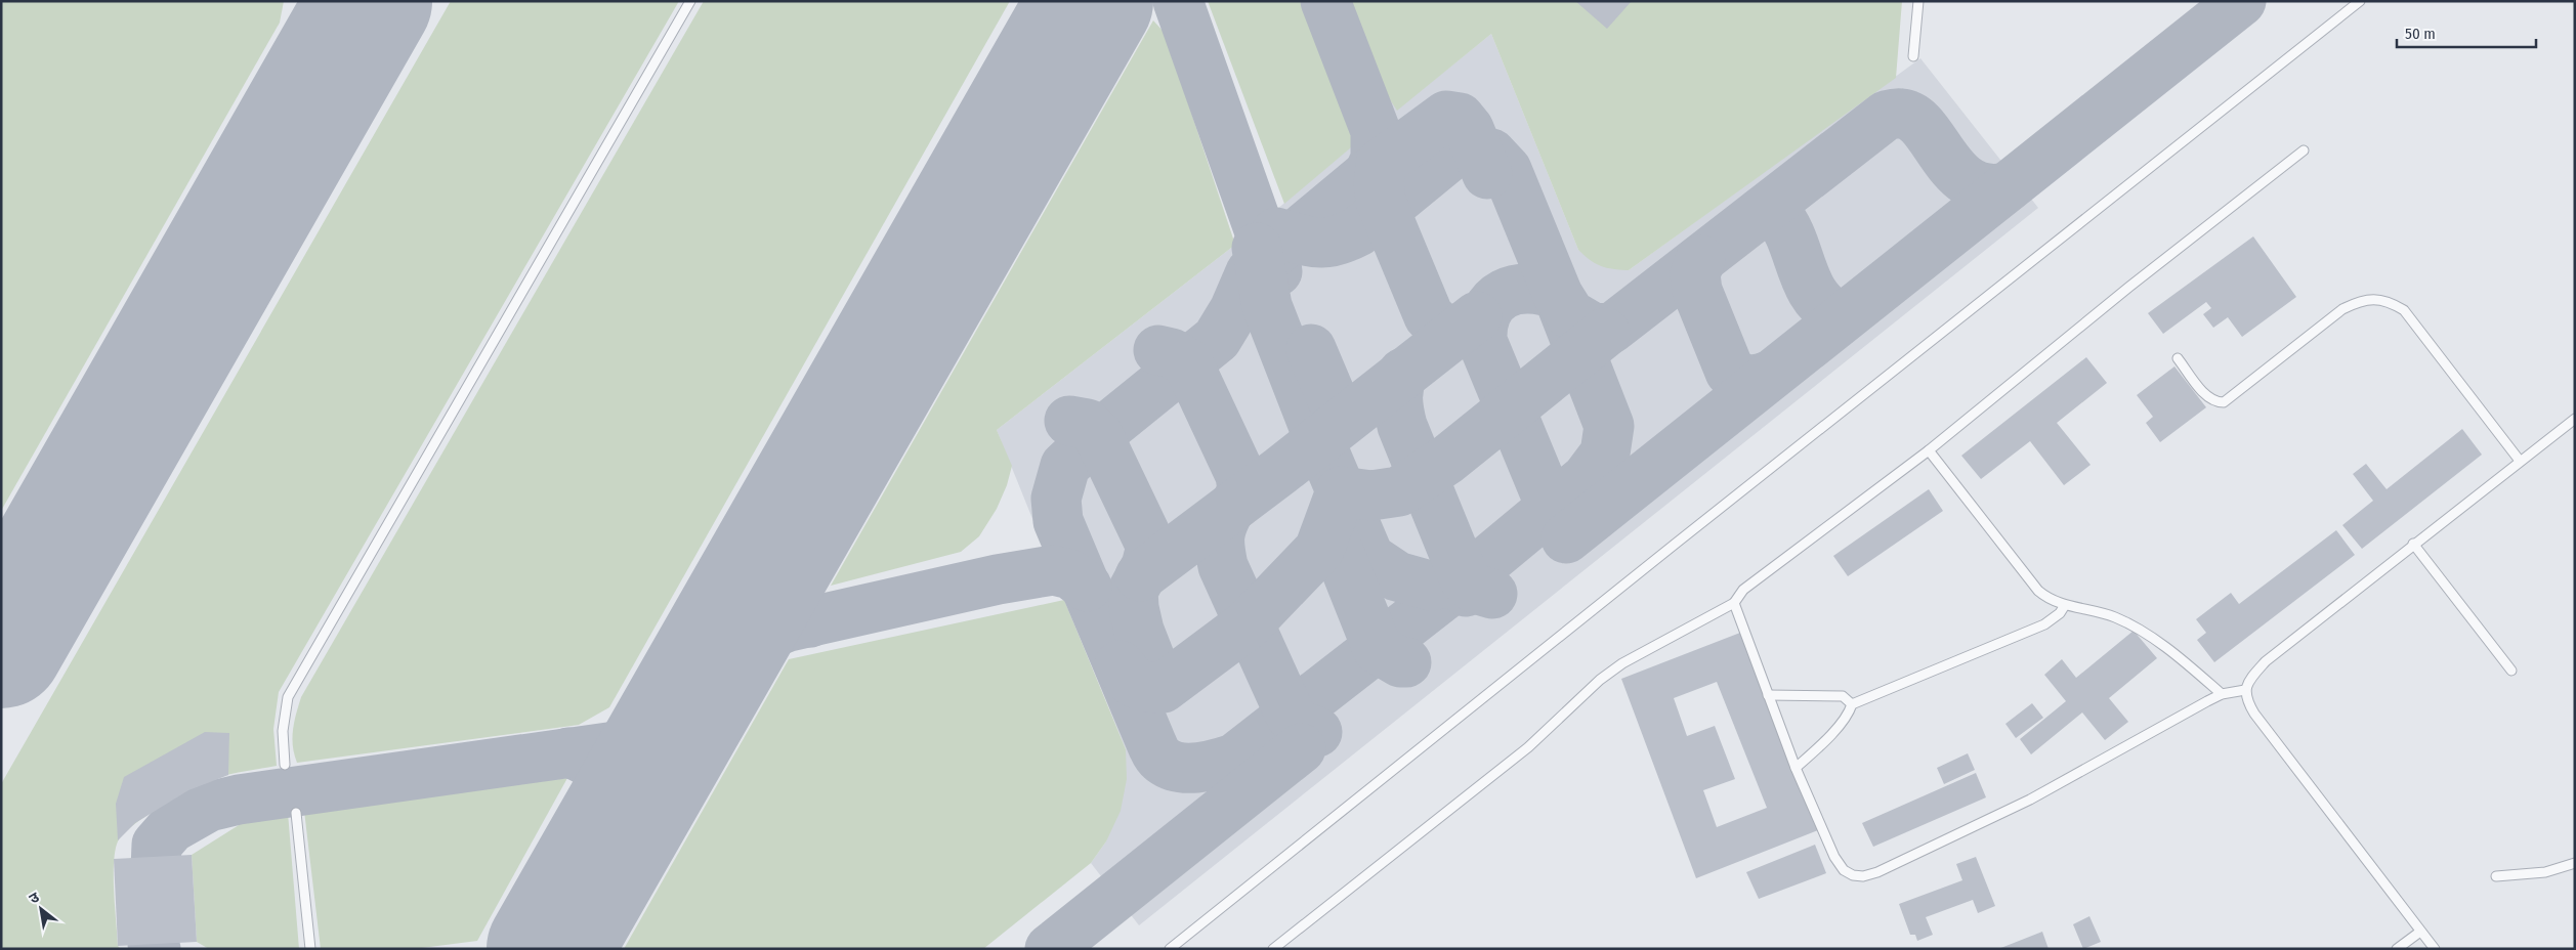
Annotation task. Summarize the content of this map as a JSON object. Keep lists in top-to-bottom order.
{
  "scale_bar": "50 m",
  "north": "top left"
}
